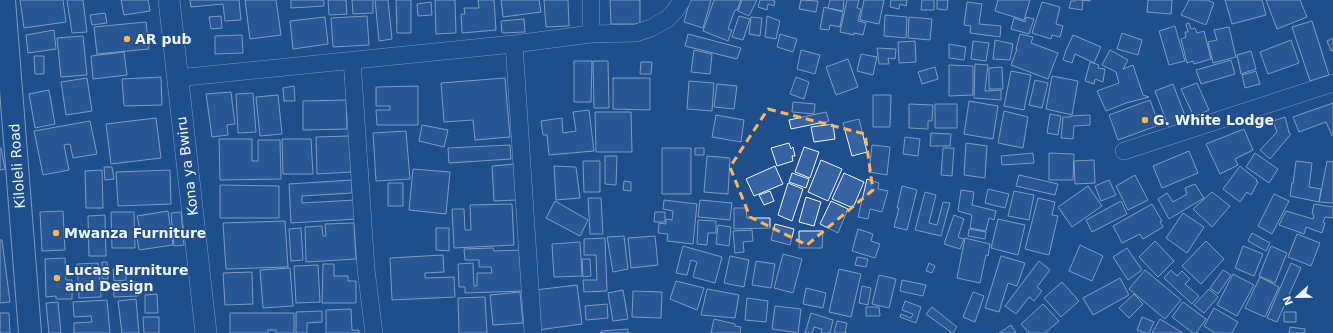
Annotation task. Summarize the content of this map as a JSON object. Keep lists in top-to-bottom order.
{
  "streets": {
    "main road": ["Kiloleli Road"],
    "street": ["Kona ya Bwiru"]
  },
  "places": [
    "AR pub",
    "G. White Lodge",
    "Mwanza Furniture",
    "Lucas Furniture and Design"
  ],
  "north": "left"
}
